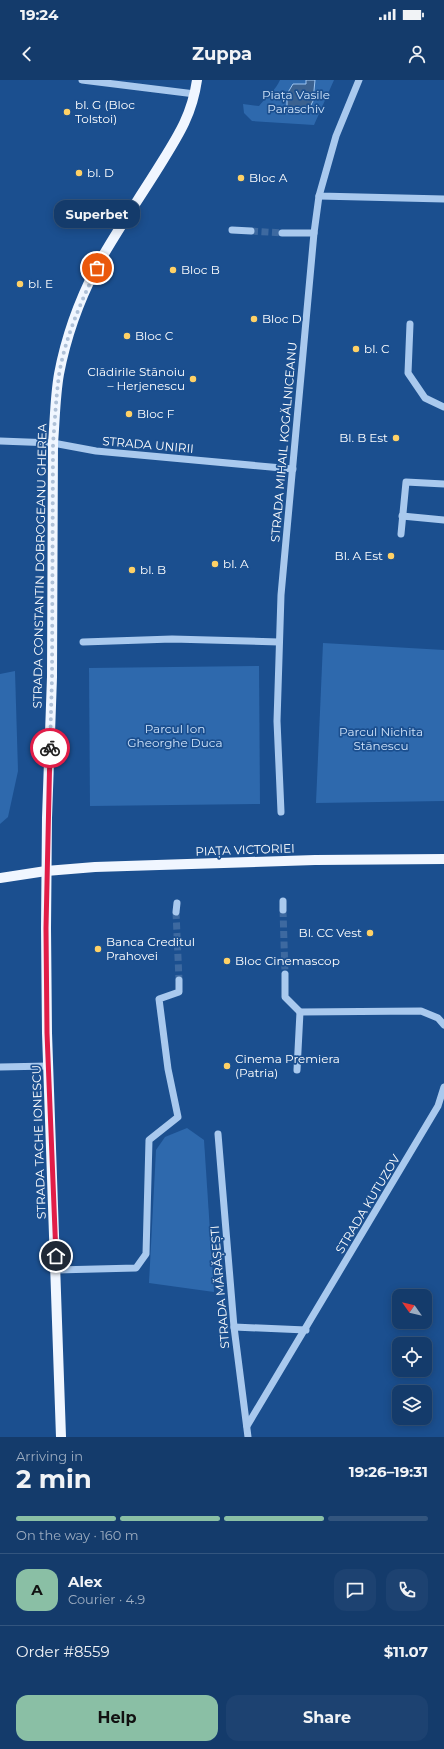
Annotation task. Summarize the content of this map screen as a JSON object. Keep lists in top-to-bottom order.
{
  "streets": {
    "main road": ["STRADA CONSTANTIN DOBROGEANU GHEREA", "PIAȚA VICTORIEI", "STRADA TACHE IONESCU"],
    "street": [
      "STRADA MIHAIL KOGĂLNICEANU",
      "STRADA UNIRII",
      "STRADA KUTUZOV",
      "STRADA MĂRĂȘEȘTI"
    ]
  },
  "crossings": [
    ["STRADA MIHAIL KOGĂLNICEANU", "STRADA UNIRII"],
    ["STRADA UNIRII", "STRADA CONSTANTIN DOBROGEANU GHEREA"],
    ["STRADA CONSTANTIN DOBROGEANU GHEREA", "PIAȚA VICTORIEI"],
    ["STRADA CONSTANTIN DOBROGEANU GHEREA", "STRADA TACHE IONESCU"],
    ["PIAȚA VICTORIEI", "STRADA TACHE IONESCU"],
    ["STRADA KUTUZOV", "STRADA MĂRĂȘEȘTI"]
  ],
  "parks": ["Piața Vasile Paraschiv", "Parcul Ion Gheorghe Duca", "Parcul Nichita Stănescu"],
  "places": [
    "bl. G (Bloc Tolstoi)",
    "bl. D",
    "Bloc A",
    "Superbet",
    "Bloc B",
    "bl. E",
    "Bloc D",
    "Bloc C",
    "bl. C",
    "Clădirile Stănoiu – Herjenescu",
    "Bloc F",
    "Bl. B Est",
    "Bl. A Est",
    "bl. A",
    "bl. B",
    "Bl. CC Vest",
    "Banca Creditul Prahovei",
    "Bloc Cinemascop",
    "Cinema Premiera (Patria)"
  ],
  "north": "top left",
  "page": {
    "status": "19:24",
    "header": "Zuppa",
    "bubble": "Superbet",
    "heading": ["2 min", "Arriving in", "19:26–19:31"],
    "panel": [
      "Alex",
      "Courier · 4.9",
      "Order #8559",
      "$11.07"
    ],
    "bar": "On the way · 160 m",
    "round": "A",
    "buttons": ["Help", "Share"]
  }
}
